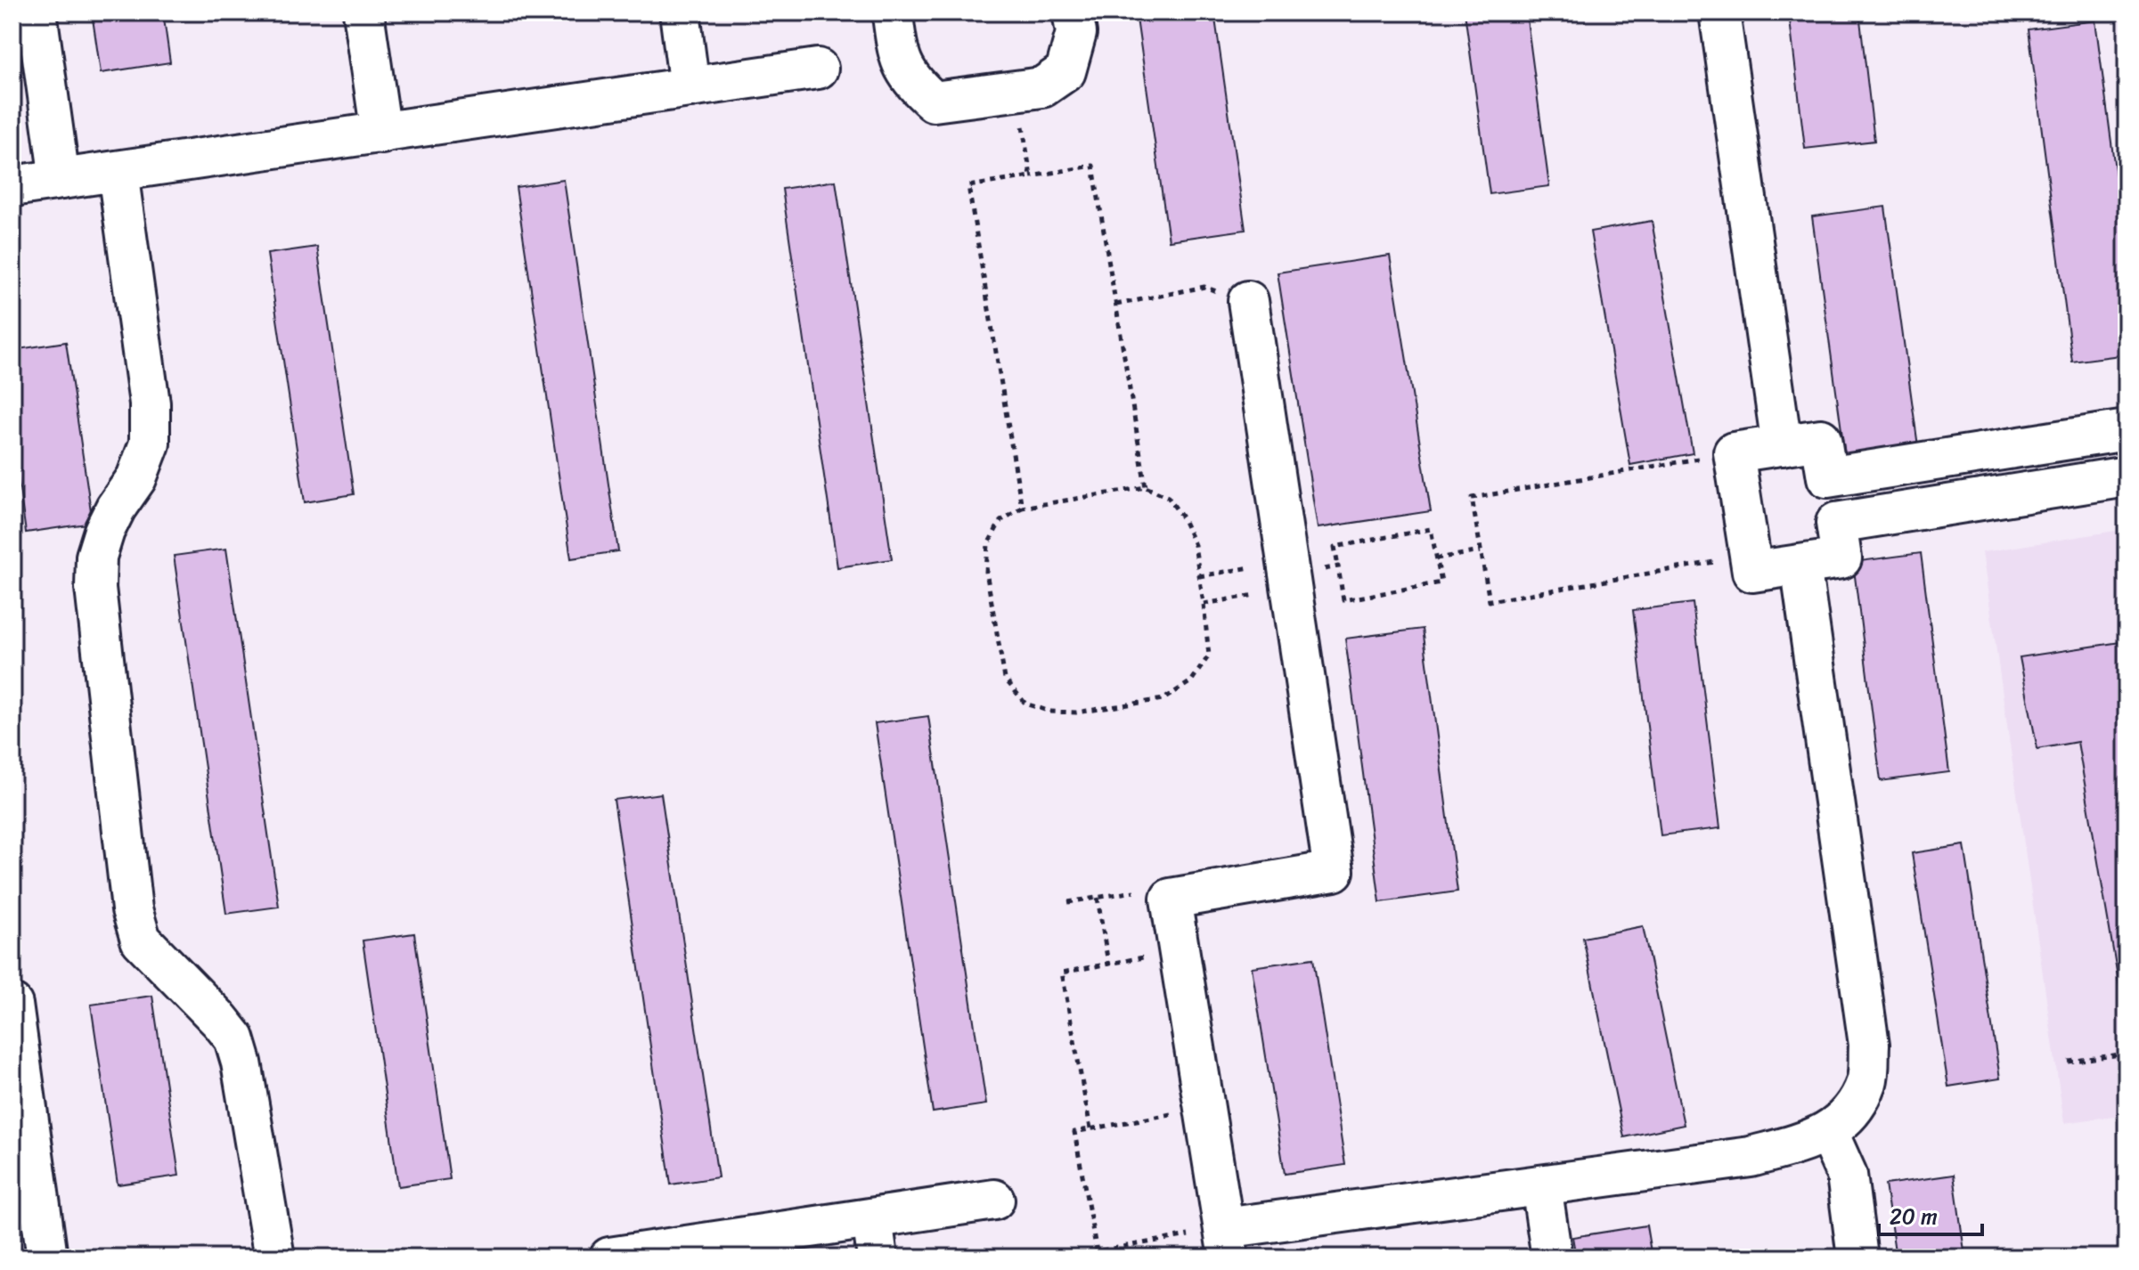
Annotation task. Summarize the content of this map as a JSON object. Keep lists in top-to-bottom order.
{
  "scale_bar": "20 m"
}
